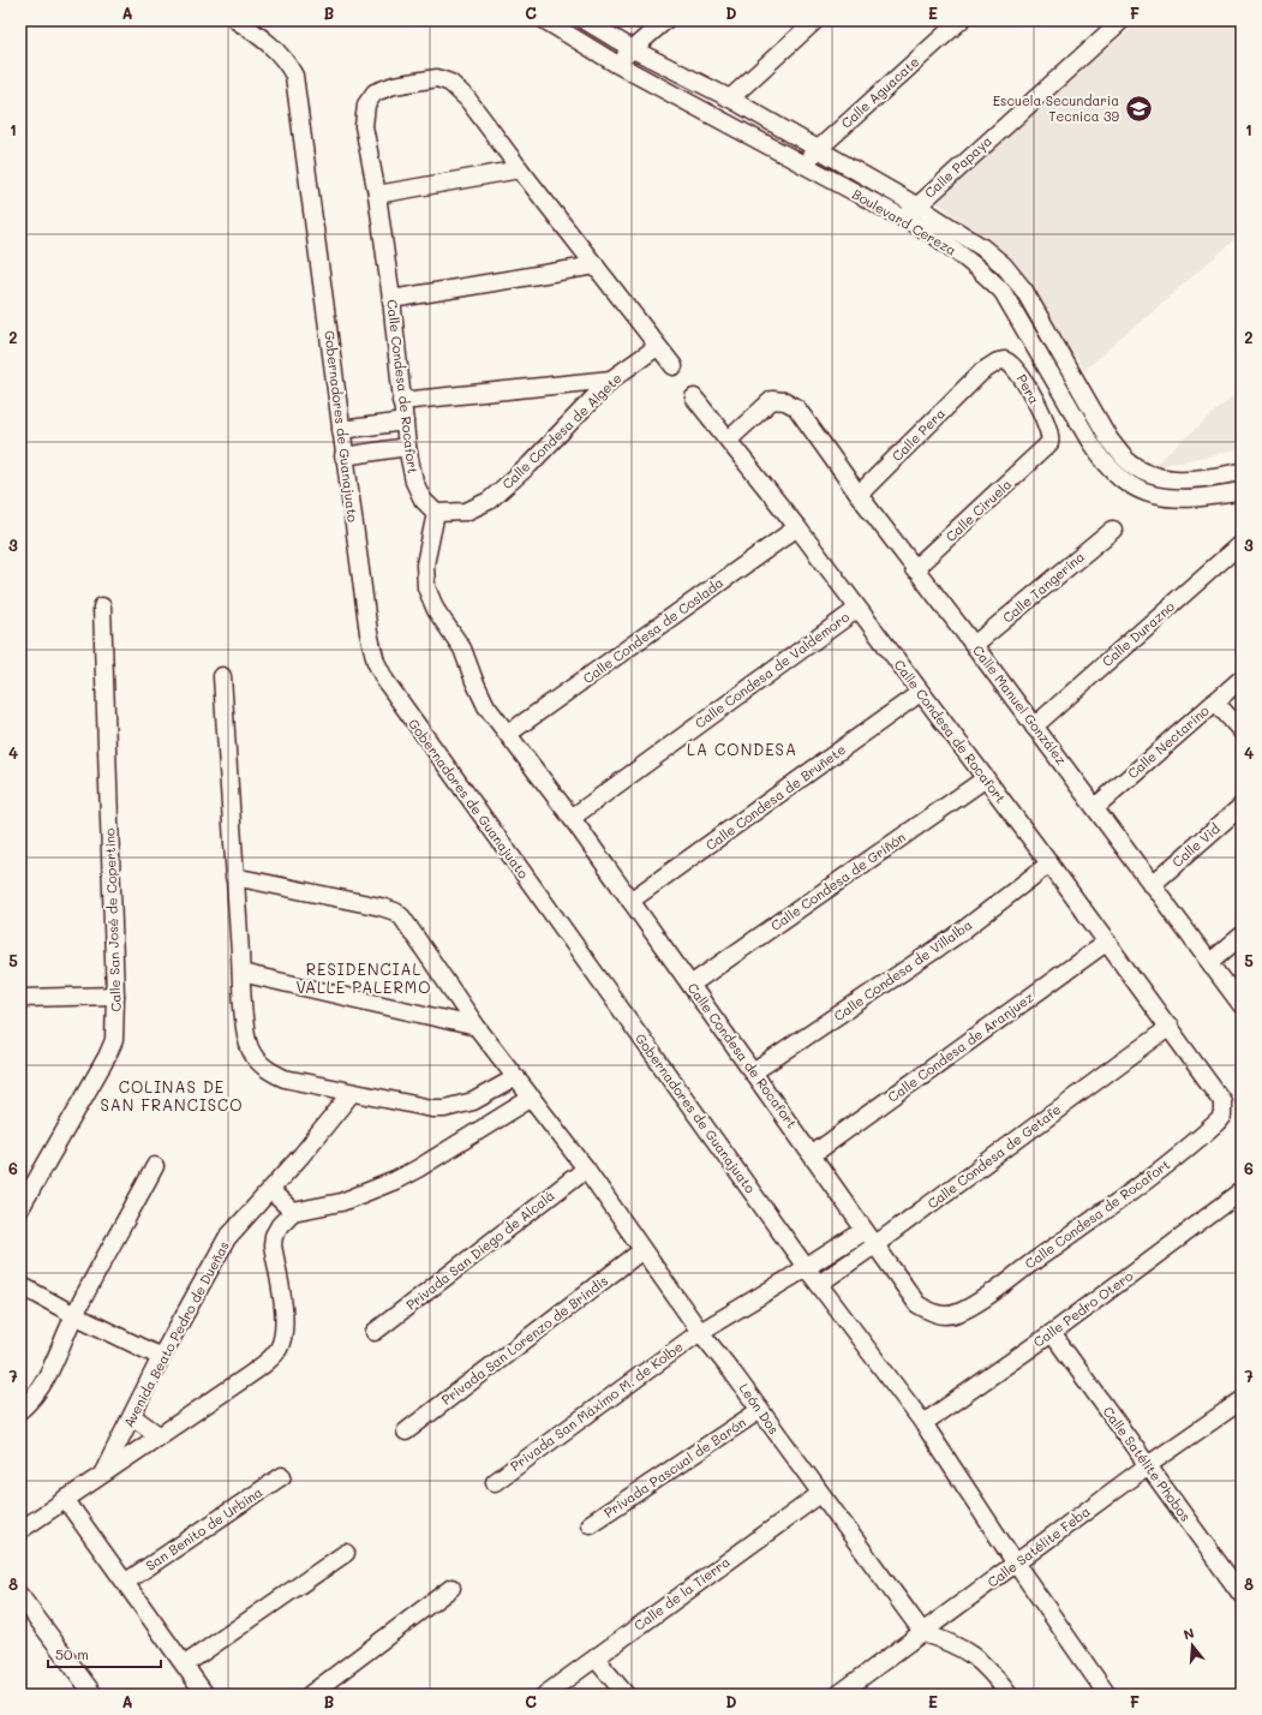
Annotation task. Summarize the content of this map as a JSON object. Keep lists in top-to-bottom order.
{
  "streets": {
    "street": [
      "Calle Aguacate",
      "Calle Papaya",
      "Boulevard Cereza",
      "Calle Condesa de Rocafort",
      "Pera",
      "Gobernadores de Guanajuato",
      "Calle Condesa de Algete",
      "Calle Pera",
      "Calle Ciruela",
      "Calle Tangerina",
      "Calle Condesa de Coslada",
      "Calle Durazno",
      "Calle Condesa de Valdemoro",
      "Calle Manuel González",
      "Calle Nectarino",
      "Calle Condesa de Bruñete",
      "Calle Vid",
      "Calle Condesa de Griñón",
      "Calle San José de Copertino",
      "Calle Condesa de Villalba",
      "Calle Condesa de Aranjuez",
      "Calle Condesa de Getafe",
      "Privada San Diego de Alcalá",
      "Calle Pedro Otero",
      "Avenida Beato Pedro de Dueñas",
      "Privada San Lorenzo de Brindis",
      "Privada San Máximo M. de Kolbe",
      "León Dos",
      "Calle Satélite Phobos",
      "Privada Pascual de Barón",
      "San Benito de Urbina",
      "Calle Satélite Feba",
      "Calle de la Tierra"
    ]
  },
  "crossings": [
    ["Calle Aguacate", "Boulevard Cereza"],
    ["Calle Papaya", "Boulevard Cereza"],
    ["Calle Condesa de Rocafort", "Calle Condesa de Algete"],
    ["Calle Condesa de Rocafort", "Calle Condesa de Coslada"],
    ["Calle Condesa de Rocafort", "Calle Condesa de Valdemoro"],
    ["Calle Condesa de Rocafort", "Calle Manuel González"],
    ["Calle Condesa de Rocafort", "Calle Condesa de Bruñete"],
    ["Calle Condesa de Rocafort", "Calle Condesa de Griñón"],
    ["Calle Condesa de Rocafort", "Calle Condesa de Villalba"],
    ["Calle Condesa de Rocafort", "Calle Condesa de Aranjuez"],
    ["Calle Condesa de Rocafort", "Calle Condesa de Getafe"],
    ["Pera", "Calle Pera"],
    ["Pera", "Calle Ciruela"],
    ["Gobernadores de Guanajuato", "Calle Condesa de Getafe"],
    ["Gobernadores de Guanajuato", "Calle Pedro Otero"],
    ["Gobernadores de Guanajuato", "Privada San Máximo M. de Kolbe"],
    ["Gobernadores de Guanajuato", "Calle Satélite Feba"],
    ["Calle Pera", "Calle Manuel González"],
    ["Calle Ciruela", "Calle Manuel González"],
    ["Calle Tangerina", "Calle Manuel González"],
    ["Calle Durazno", "Calle Manuel González"],
    ["Calle Manuel González", "Calle Nectarino"],
    ["Calle Manuel González", "Calle Vid"],
    ["Privada San Diego de Alcalá", "León Dos"],
    ["Calle Pedro Otero", "Calle Satélite Phobos"],
    ["Privada San Lorenzo de Brindis", "León Dos"],
    ["Privada San Máximo M. de Kolbe", "León Dos"],
    ["León Dos", "Privada Pascual de Barón"],
    ["León Dos", "Calle Satélite Feba"],
    ["León Dos", "Calle de la Tierra"],
    ["Calle Satélite Phobos", "Calle Satélite Feba"]
  ],
  "districts": ["LA CONDESA", "RESIDENCIAL VALLE PALERMO", "COLINAS DE SAN FRANCISCO"],
  "places": {
    "school or university": ["Escuela Secundaria Tecnica 39"]
  },
  "scale_bar": "50 m",
  "north": "top",
  "grid": {
    "columns": [
      "A",
      "B",
      "C",
      "D",
      "E",
      "F"
    ],
    "rows": [
      "1",
      "2",
      "3",
      "4",
      "5",
      "6",
      "7",
      "8"
    ]
  }
}
